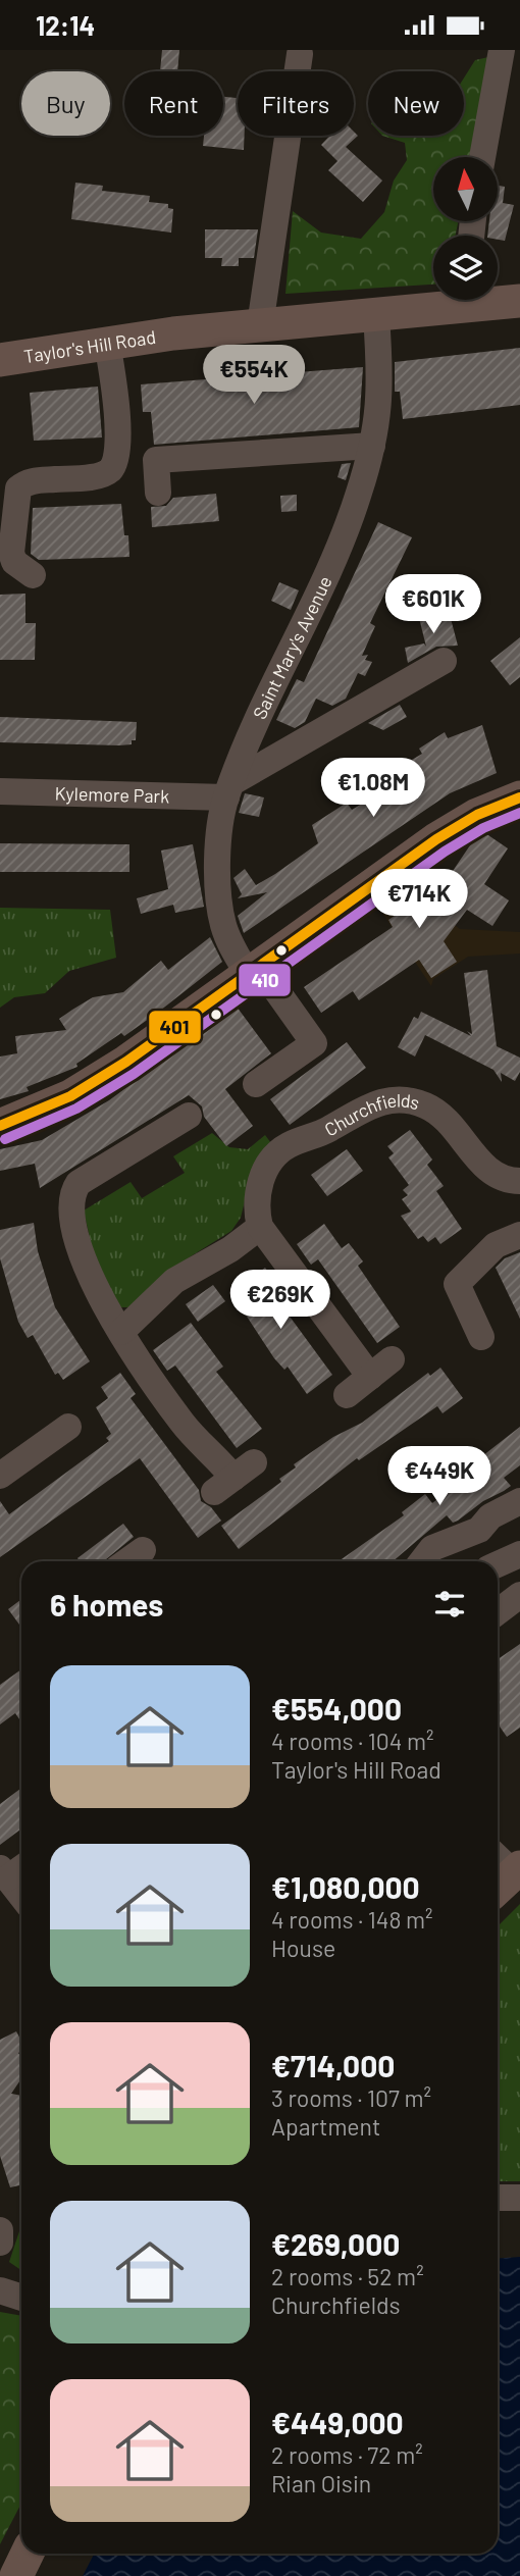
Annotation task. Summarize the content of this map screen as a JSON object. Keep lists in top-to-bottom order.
{
  "streets": {
    "main road": ["Taylor's Hill Road"],
    "street": ["Saint Mary's Avenue", "Kylemore Park", "Churchfields"]
  },
  "crossings": [
    ["Taylor's Hill Road", "Saint Mary's Avenue"],
    ["Saint Mary's Avenue", "Kylemore Park"]
  ],
  "lines": ["transit line 401", "transit line 410"],
  "north": "top",
  "page": {
    "status": "12:14",
    "chip": [
      "Buy",
      "Rent",
      "Filters",
      "New"
    ],
    "price": [
      "€554K",
      "€601K",
      "€1.08M",
      "€714K",
      "€269K",
      "€449K"
    ],
    "heading": "6 homes",
    "list": [
      {
        "name": "€554,000",
        "note": "4 rooms · 104 m² · Taylor's Hill Road"
      },
      {
        "name": "€1,080,000",
        "note": "4 rooms · 148 m² · House"
      },
      {
        "name": "€714,000",
        "note": "3 rooms · 107 m² · Apartment"
      },
      {
        "name": "€269,000",
        "note": "2 rooms · 52 m² · Churchfields"
      },
      {
        "name": "€449,000",
        "note": "2 rooms · 72 m² · Rian Oisin"
      }
    ]
  }
}
